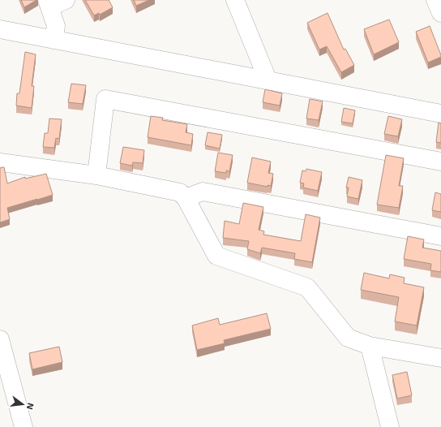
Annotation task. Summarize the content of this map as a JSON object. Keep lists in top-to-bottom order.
{
  "north": "right"
}
